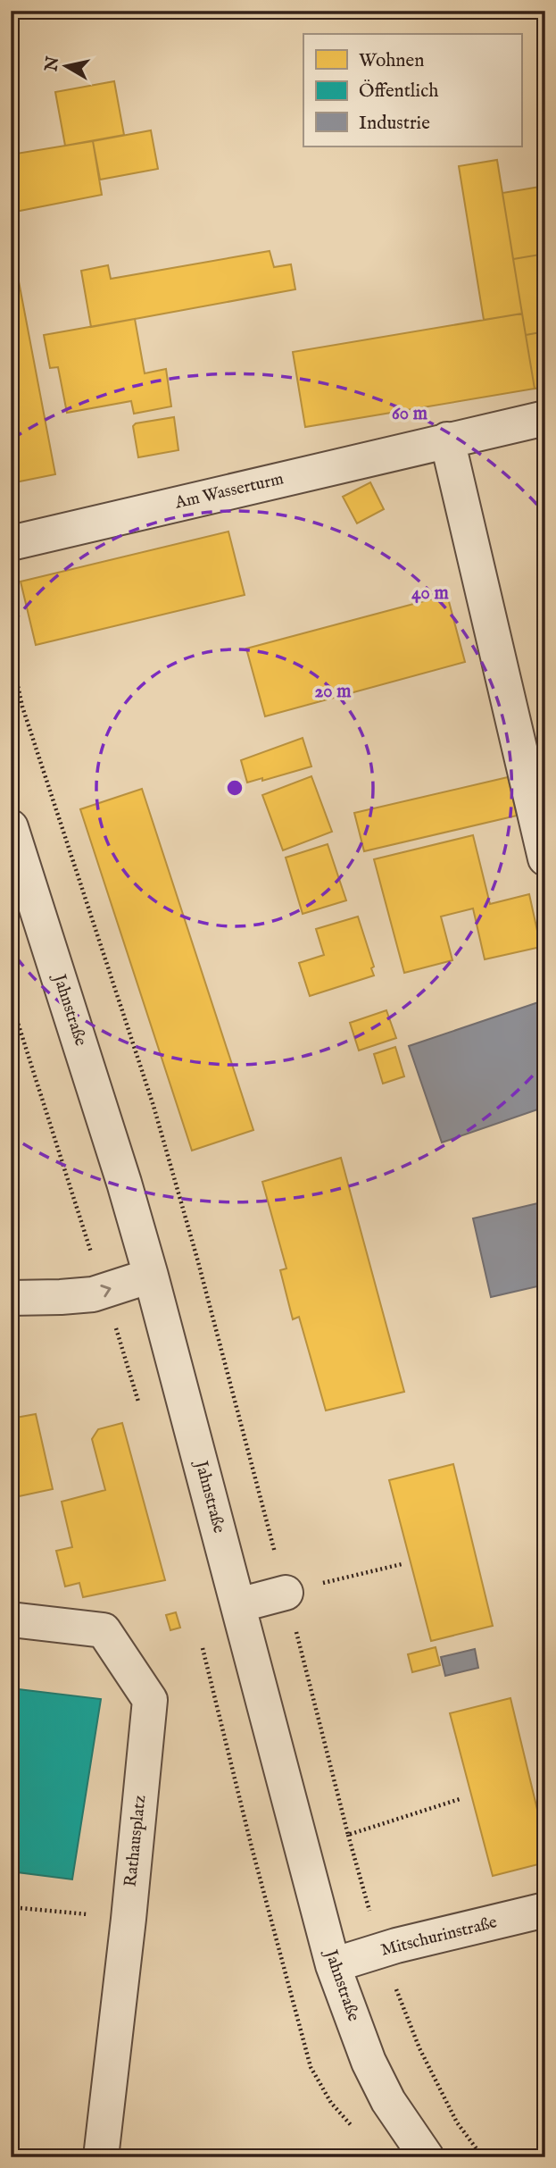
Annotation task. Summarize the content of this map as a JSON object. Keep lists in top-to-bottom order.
{
  "streets": {
    "street": [
      "Am Wasserturm",
      "Jahnstraße",
      "Rathausplatz",
      "Mitschurinstraße"
    ]
  },
  "crossings": [
    ["Jahnstraße", "Mitschurinstraße"]
  ],
  "legend": ["Wohnen", "Öffentlich", "Industrie"],
  "north": "left",
  "rings": ["60 m", "40 m", "20 m"]
}
